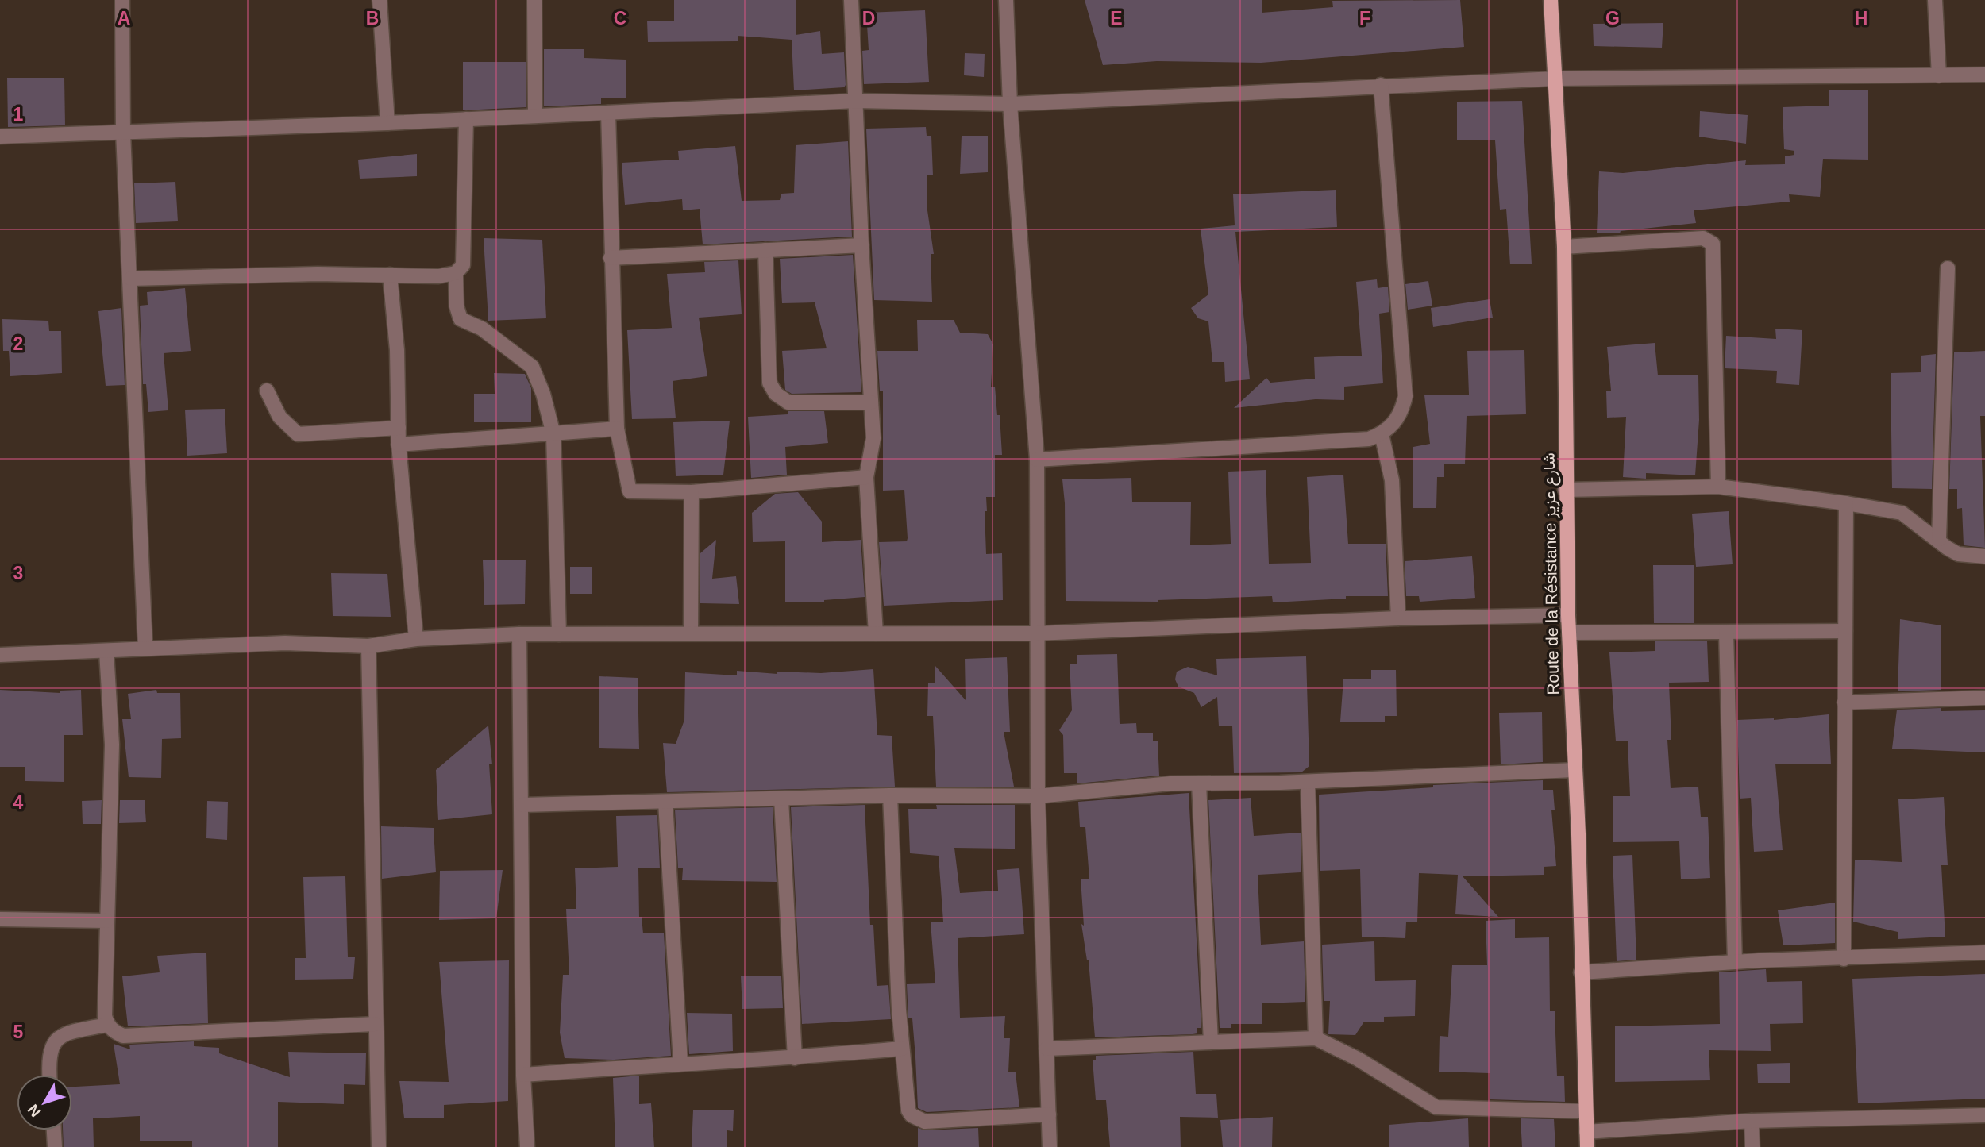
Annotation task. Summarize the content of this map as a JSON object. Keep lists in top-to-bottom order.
{
  "streets": {
    "main road": ["Route de la Résistance شارع عزيز"]
  },
  "north": "bottom left",
  "grid": {
    "columns": [
      "A",
      "B",
      "C",
      "D",
      "E",
      "F",
      "G",
      "H"
    ],
    "rows": [
      "1",
      "2",
      "3",
      "4",
      "5"
    ]
  }
}
